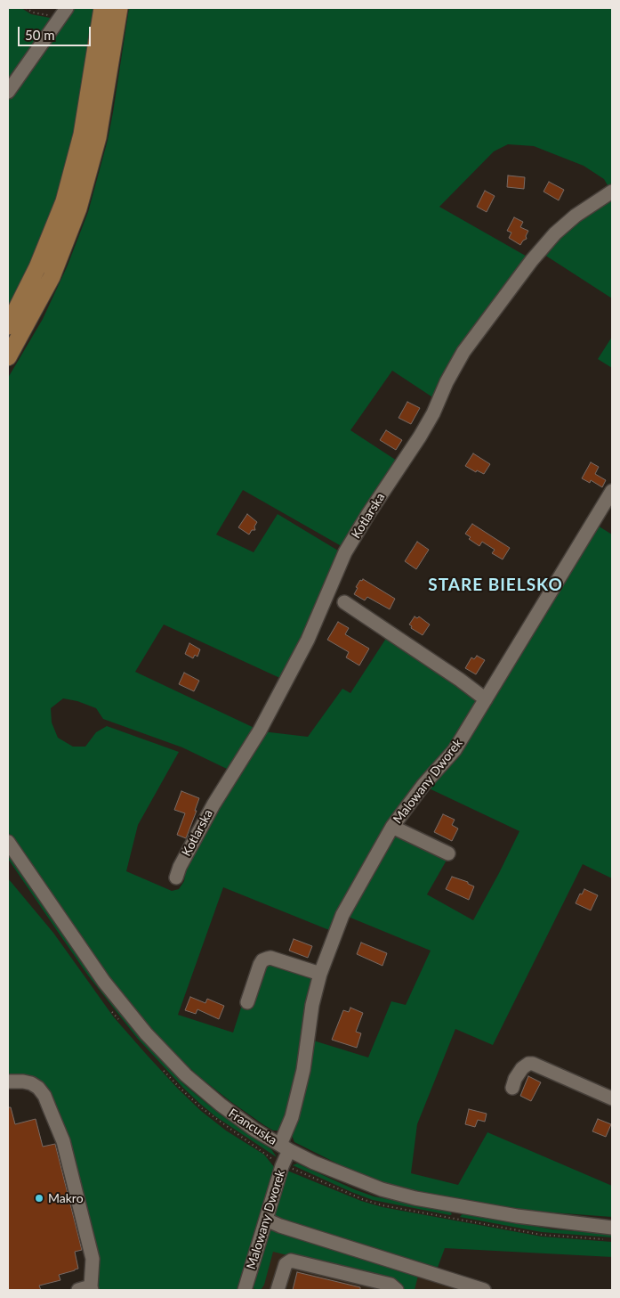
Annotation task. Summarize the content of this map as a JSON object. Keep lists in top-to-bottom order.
{
  "streets": {
    "street": ["Kotlarska", "Malowany Dworek", "Francuska"]
  },
  "crossings": [
    ["Malowany Dworek", "Francuska"]
  ],
  "districts": ["STARE BIELSKO"],
  "places": ["Makro"],
  "scale_bar": "50 m"
}
